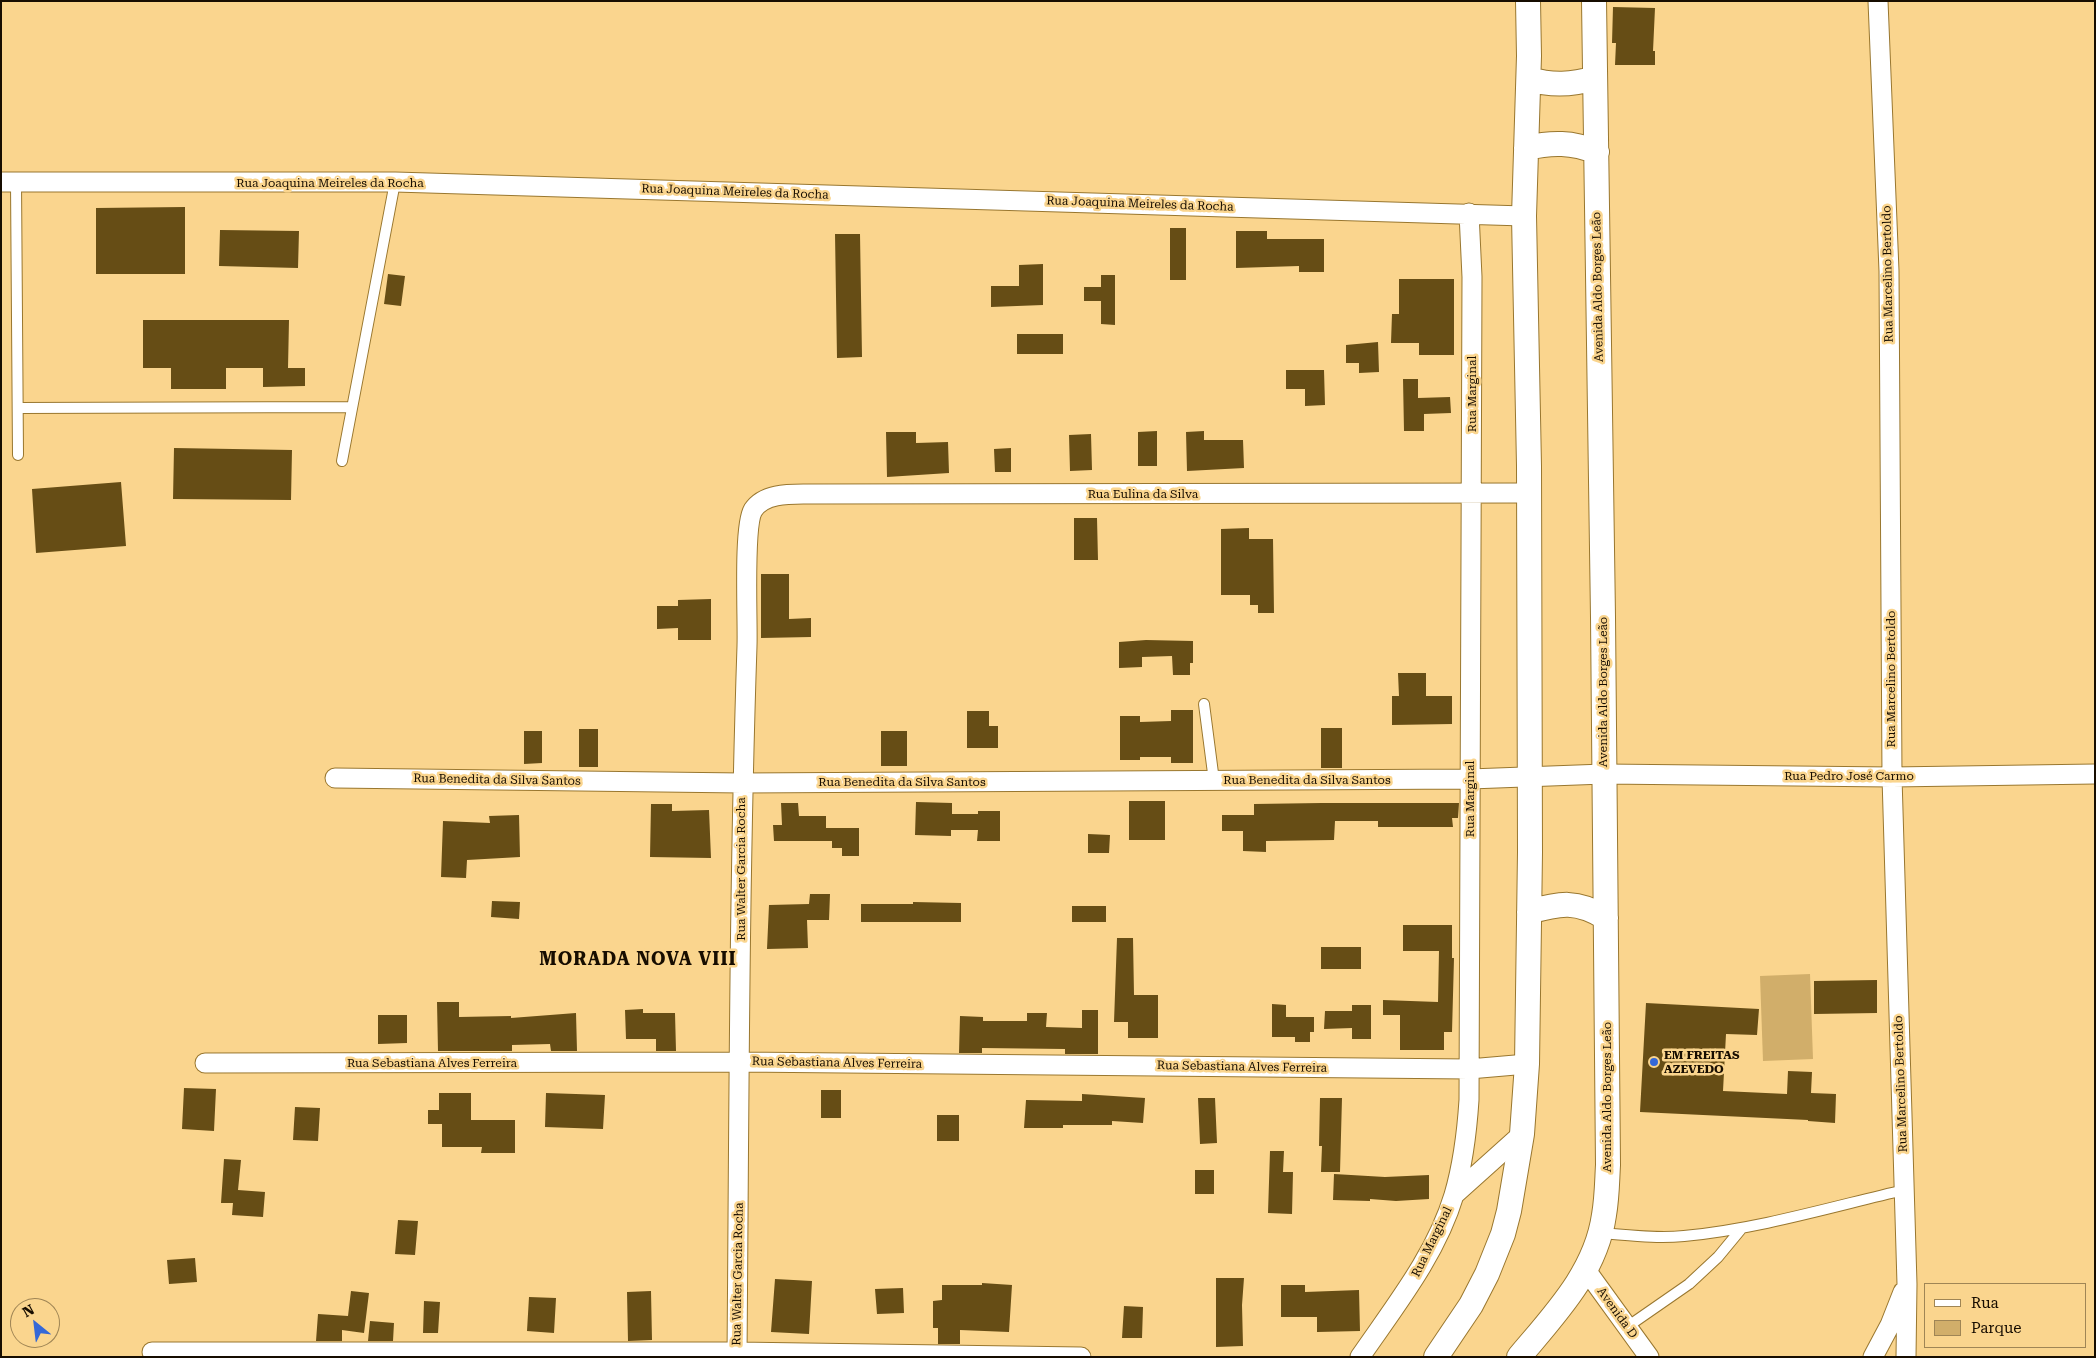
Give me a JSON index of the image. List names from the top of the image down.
{
  "streets": {
    "street": [
      "Rua Joaquina Meireles da Rocha",
      "Rua Marcelino Bertoldo",
      "Avenida Aldo Borges Leão",
      "Rua Marginal",
      "Rua Eulina da Silva",
      "Rua Pedro José Carmo",
      "Rua Benedita da Silva Santos",
      "Rua Walter Garcia Rocha",
      "Rua Sebastiana Alves Ferreira",
      "Avenida D"
    ]
  },
  "crossings": [
    ["Rua Joaquina Meireles da Rocha", "Rua Marginal"],
    ["Rua Marcelino Bertoldo", "Rua Pedro José Carmo"],
    ["Avenida Aldo Borges Leão", "Rua Pedro José Carmo"],
    ["Avenida Aldo Borges Leão", "Avenida D"],
    ["Rua Marginal", "Rua Eulina da Silva"],
    ["Rua Marginal", "Rua Benedita da Silva Santos"],
    ["Rua Marginal", "Rua Sebastiana Alves Ferreira"],
    ["Rua Eulina da Silva", "Rua Walter Garcia Rocha"],
    ["Rua Pedro José Carmo", "Rua Benedita da Silva Santos"],
    ["Rua Benedita da Silva Santos", "Rua Walter Garcia Rocha"],
    ["Rua Walter Garcia Rocha", "Rua Sebastiana Alves Ferreira"]
  ],
  "districts": ["MORADA NOVA VIII"],
  "places": ["EM FREITAS AZEVEDO"],
  "legend": ["Rua", "Parque"],
  "north": "top left"
}
